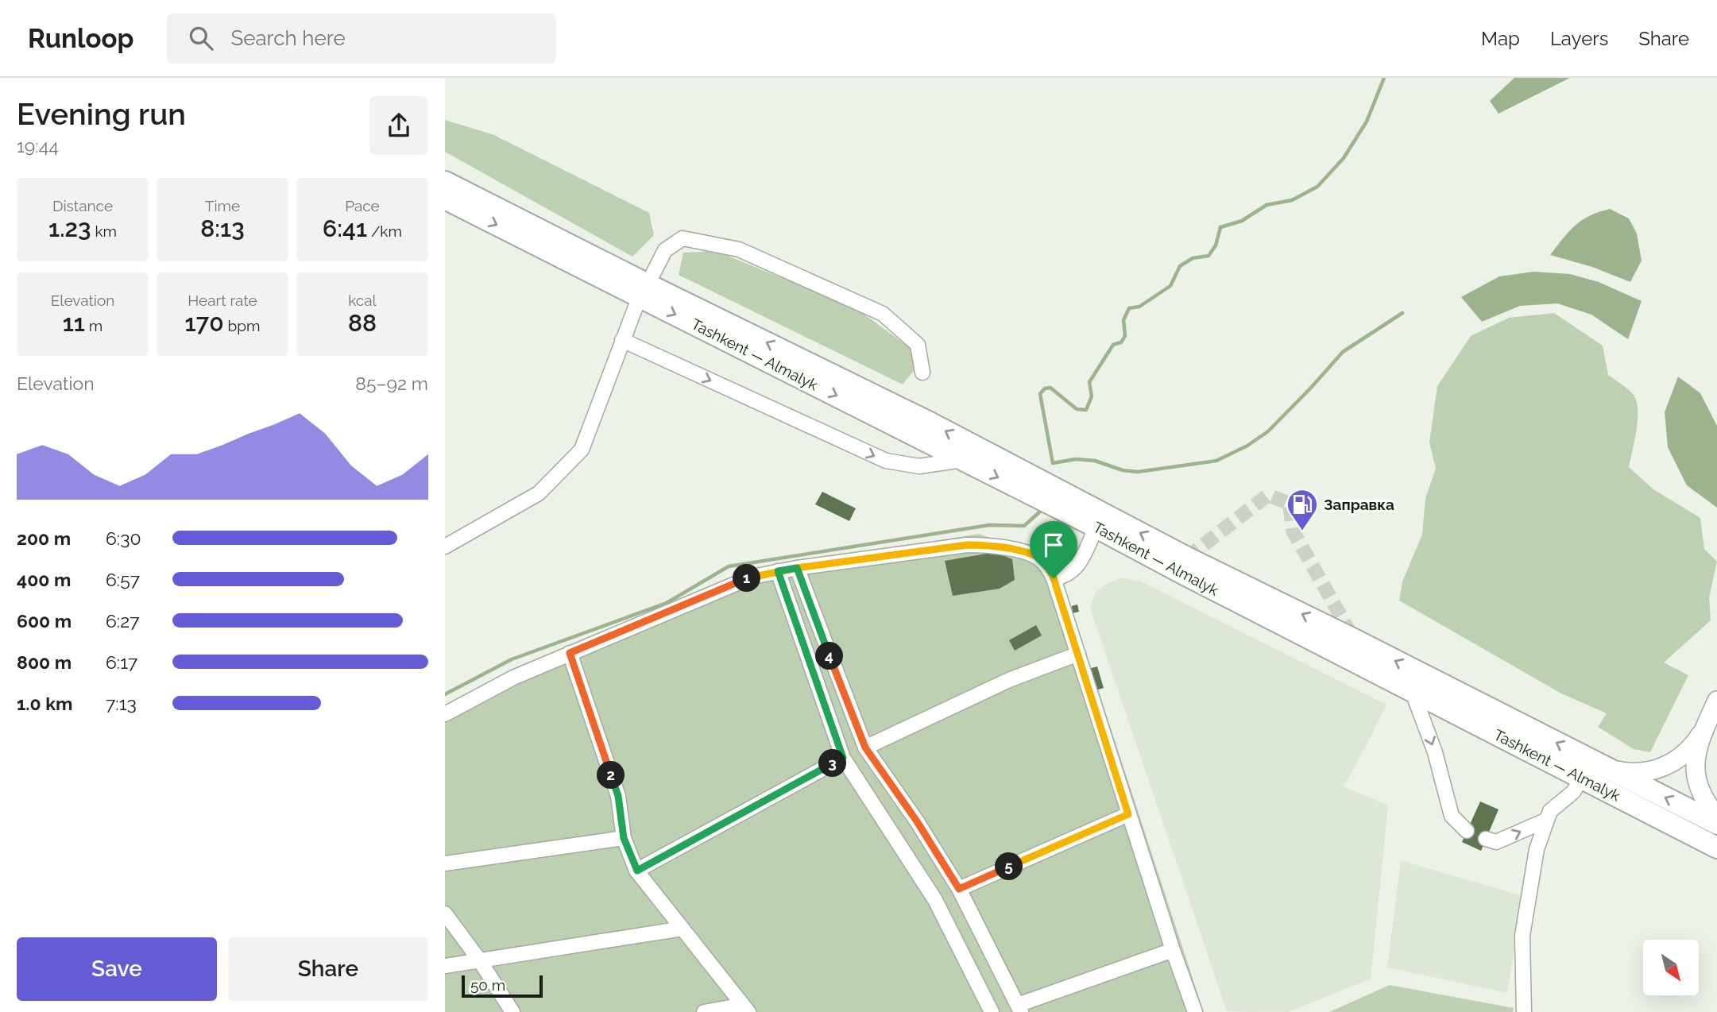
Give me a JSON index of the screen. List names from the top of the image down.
{
  "streets": {
    "highway": ["Tashkent — Almalyk"]
  },
  "places": {
    "fuel station": ["Заправка"]
  },
  "scale_bar": "50 m",
  "north": "bottom right",
  "page": {
    "header": "Runloop",
    "search": "Search here",
    "nav": ["Map", "Layers", "Share"],
    "heading": ["Evening run", "19:44"],
    "stats": [
      ["Distance", "1.23 km"],
      ["Time", "8:13"],
      ["Pace", "6:41 /km"],
      ["Elevation", "11 m"],
      ["Heart rate", "170 bpm"],
      ["kcal", "88"]
    ],
    "chart": ["Elevation", "85–92 m"],
    "list": [
      {
        "name": "200 m",
        "note": "6:30"
      },
      {
        "name": "400 m",
        "note": "6:57"
      },
      {
        "name": "600 m",
        "note": "6:27"
      },
      {
        "name": "800 m",
        "note": "6:17"
      },
      {
        "name": "1.0 km",
        "note": "7:13"
      }
    ],
    "pins": [
      "1",
      "4",
      "3",
      "2",
      "5"
    ],
    "buttons": ["Save", "Share"],
    "scale": "50 m"
  }
}
